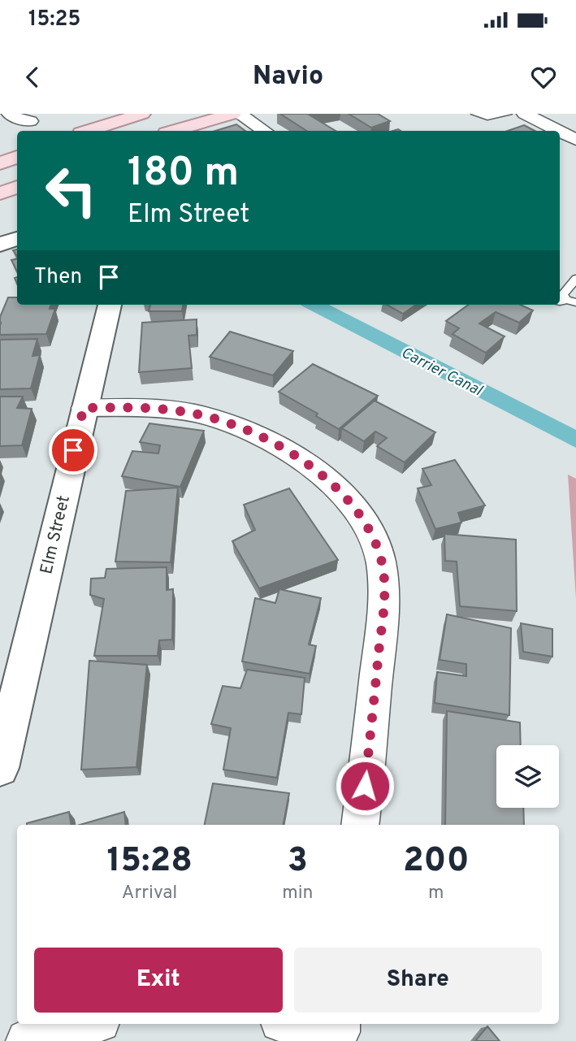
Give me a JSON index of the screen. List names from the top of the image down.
{
  "streets": {
    "street": ["Elm Street"]
  },
  "water": ["Carrier Canal"],
  "page": {
    "status": "15:25",
    "header": "Navio",
    "turn": ["180 m", "Elm Street"],
    "then": "Then",
    "eta": [
      "15:28",
      "Arrival",
      "3",
      "min",
      "200",
      "m"
    ],
    "buttons": ["Exit", "Share"]
  }
}
